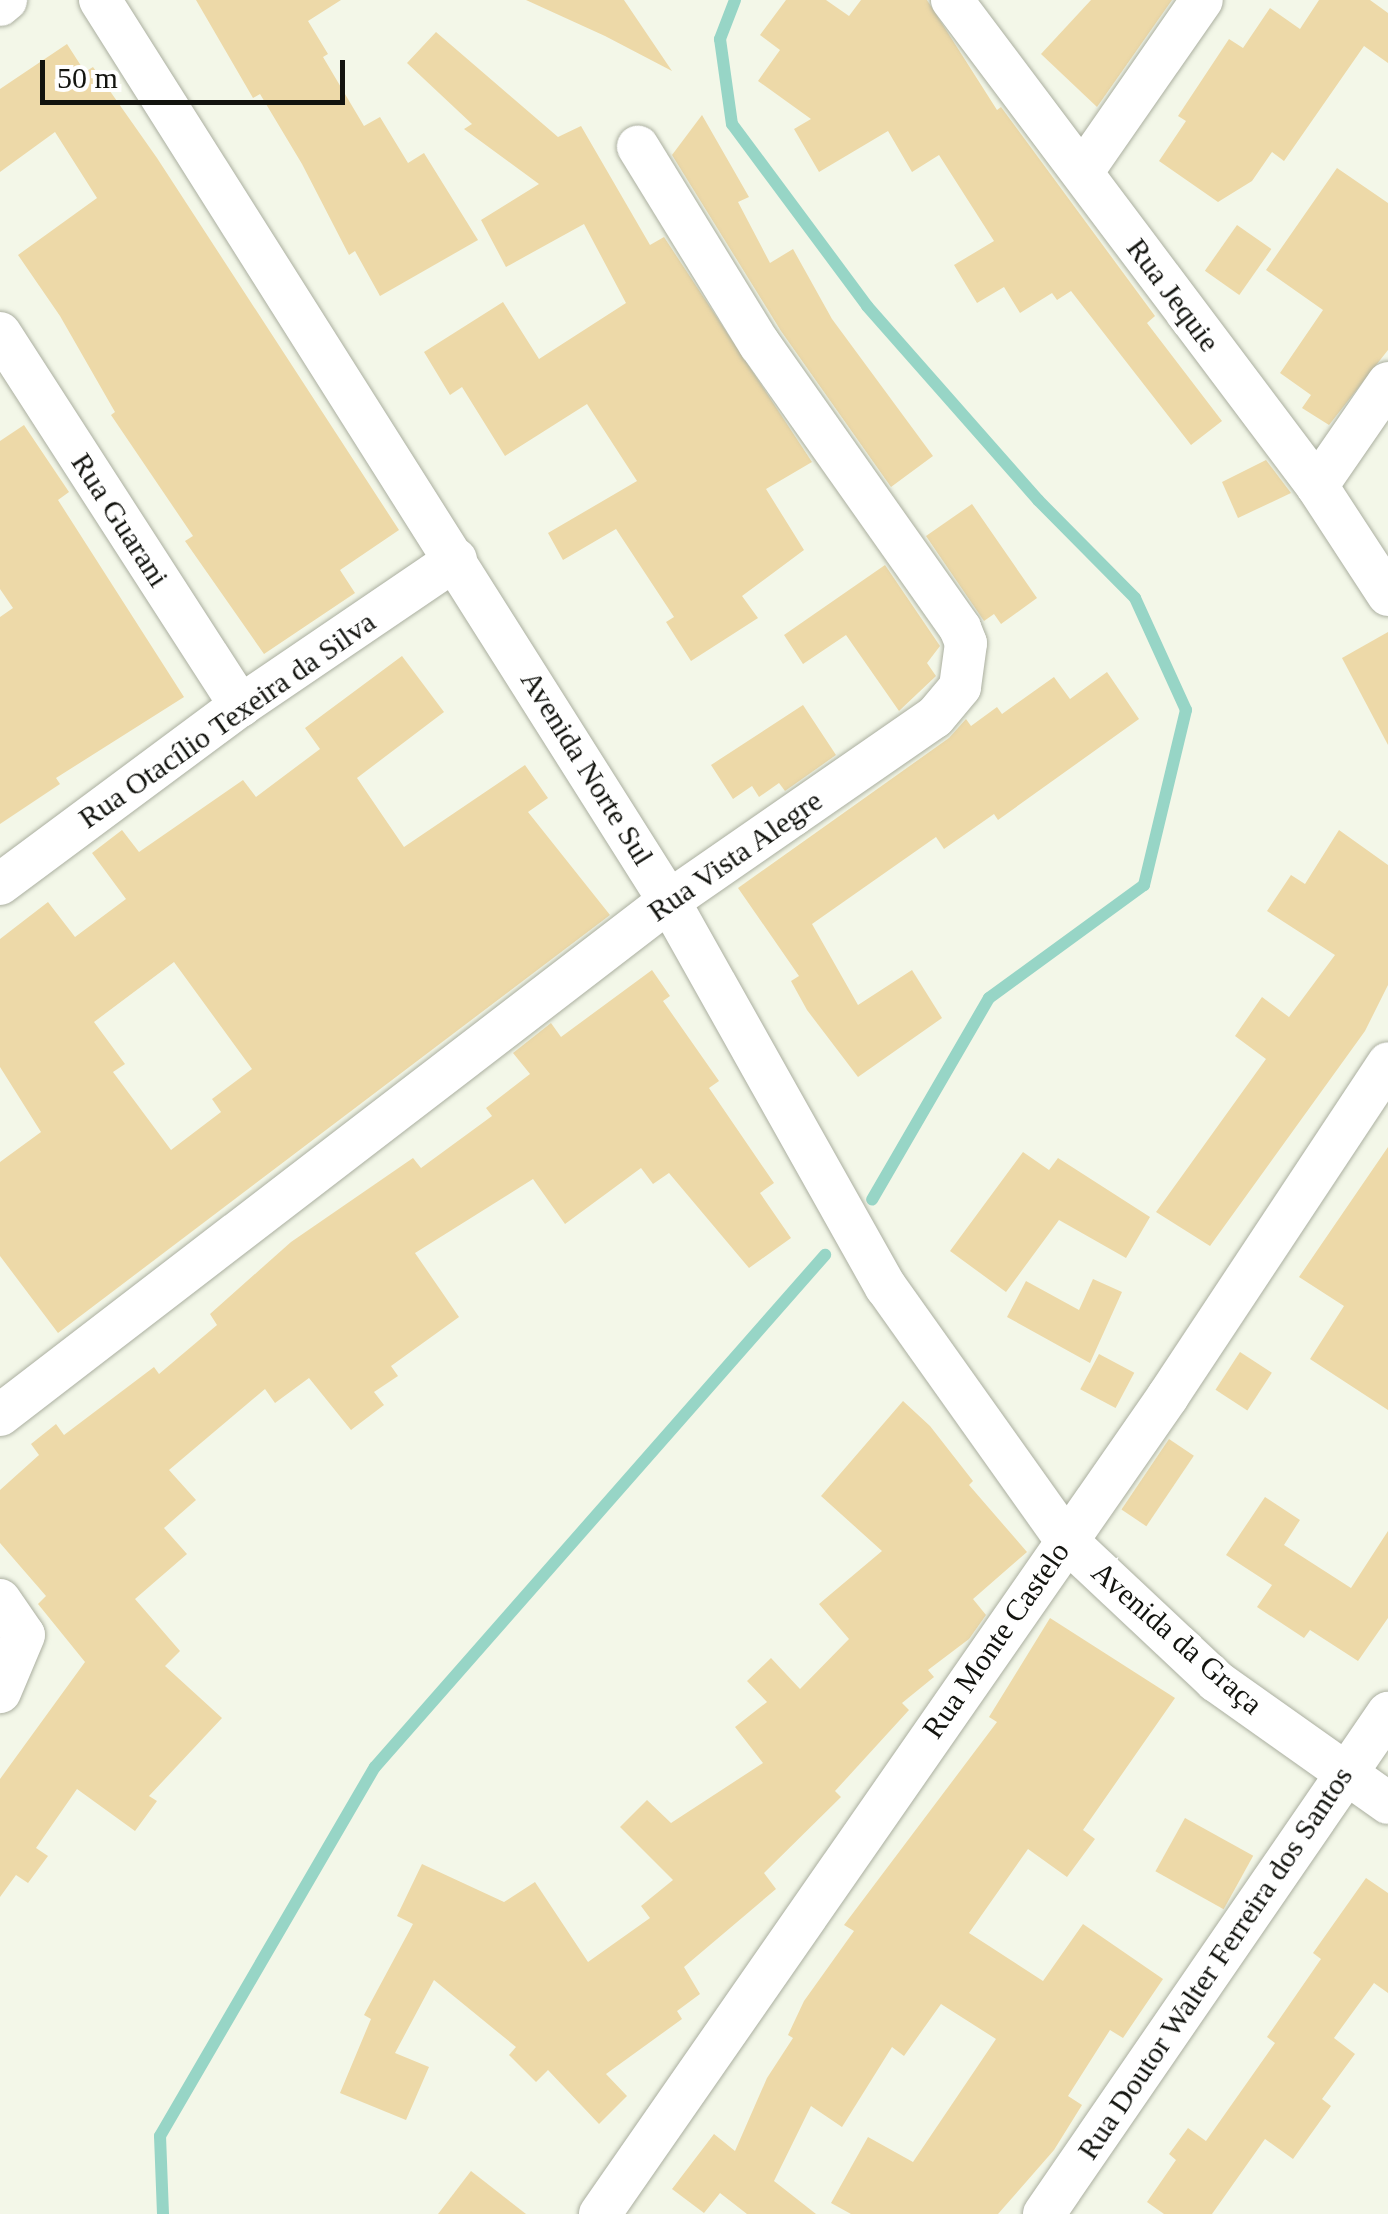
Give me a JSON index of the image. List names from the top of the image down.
{
  "streets": {
    "street": [
      "Rua Jequie",
      "Rua Guarani",
      "Rua Otacílio Texeira da Silva",
      "Avenida Norte Sul",
      "Rua Vista Alegre",
      "Avenida da Graça",
      "Rua Monte Castelo",
      "Rua Doutor Walter Ferreira dos Santos"
    ]
  },
  "crossings": [
    ["Rua Guarani", "Rua Otacílio Texeira da Silva"],
    ["Rua Otacílio Texeira da Silva", "Avenida Norte Sul"],
    ["Avenida Norte Sul", "Rua Vista Alegre"],
    ["Avenida Norte Sul", "Avenida da Graça"],
    ["Avenida Norte Sul", "Rua Monte Castelo"],
    ["Avenida da Graça", "Rua Monte Castelo"],
    ["Avenida da Graça", "Rua Doutor Walter Ferreira dos Santos"]
  ],
  "scale_bar": "50 m"
}
